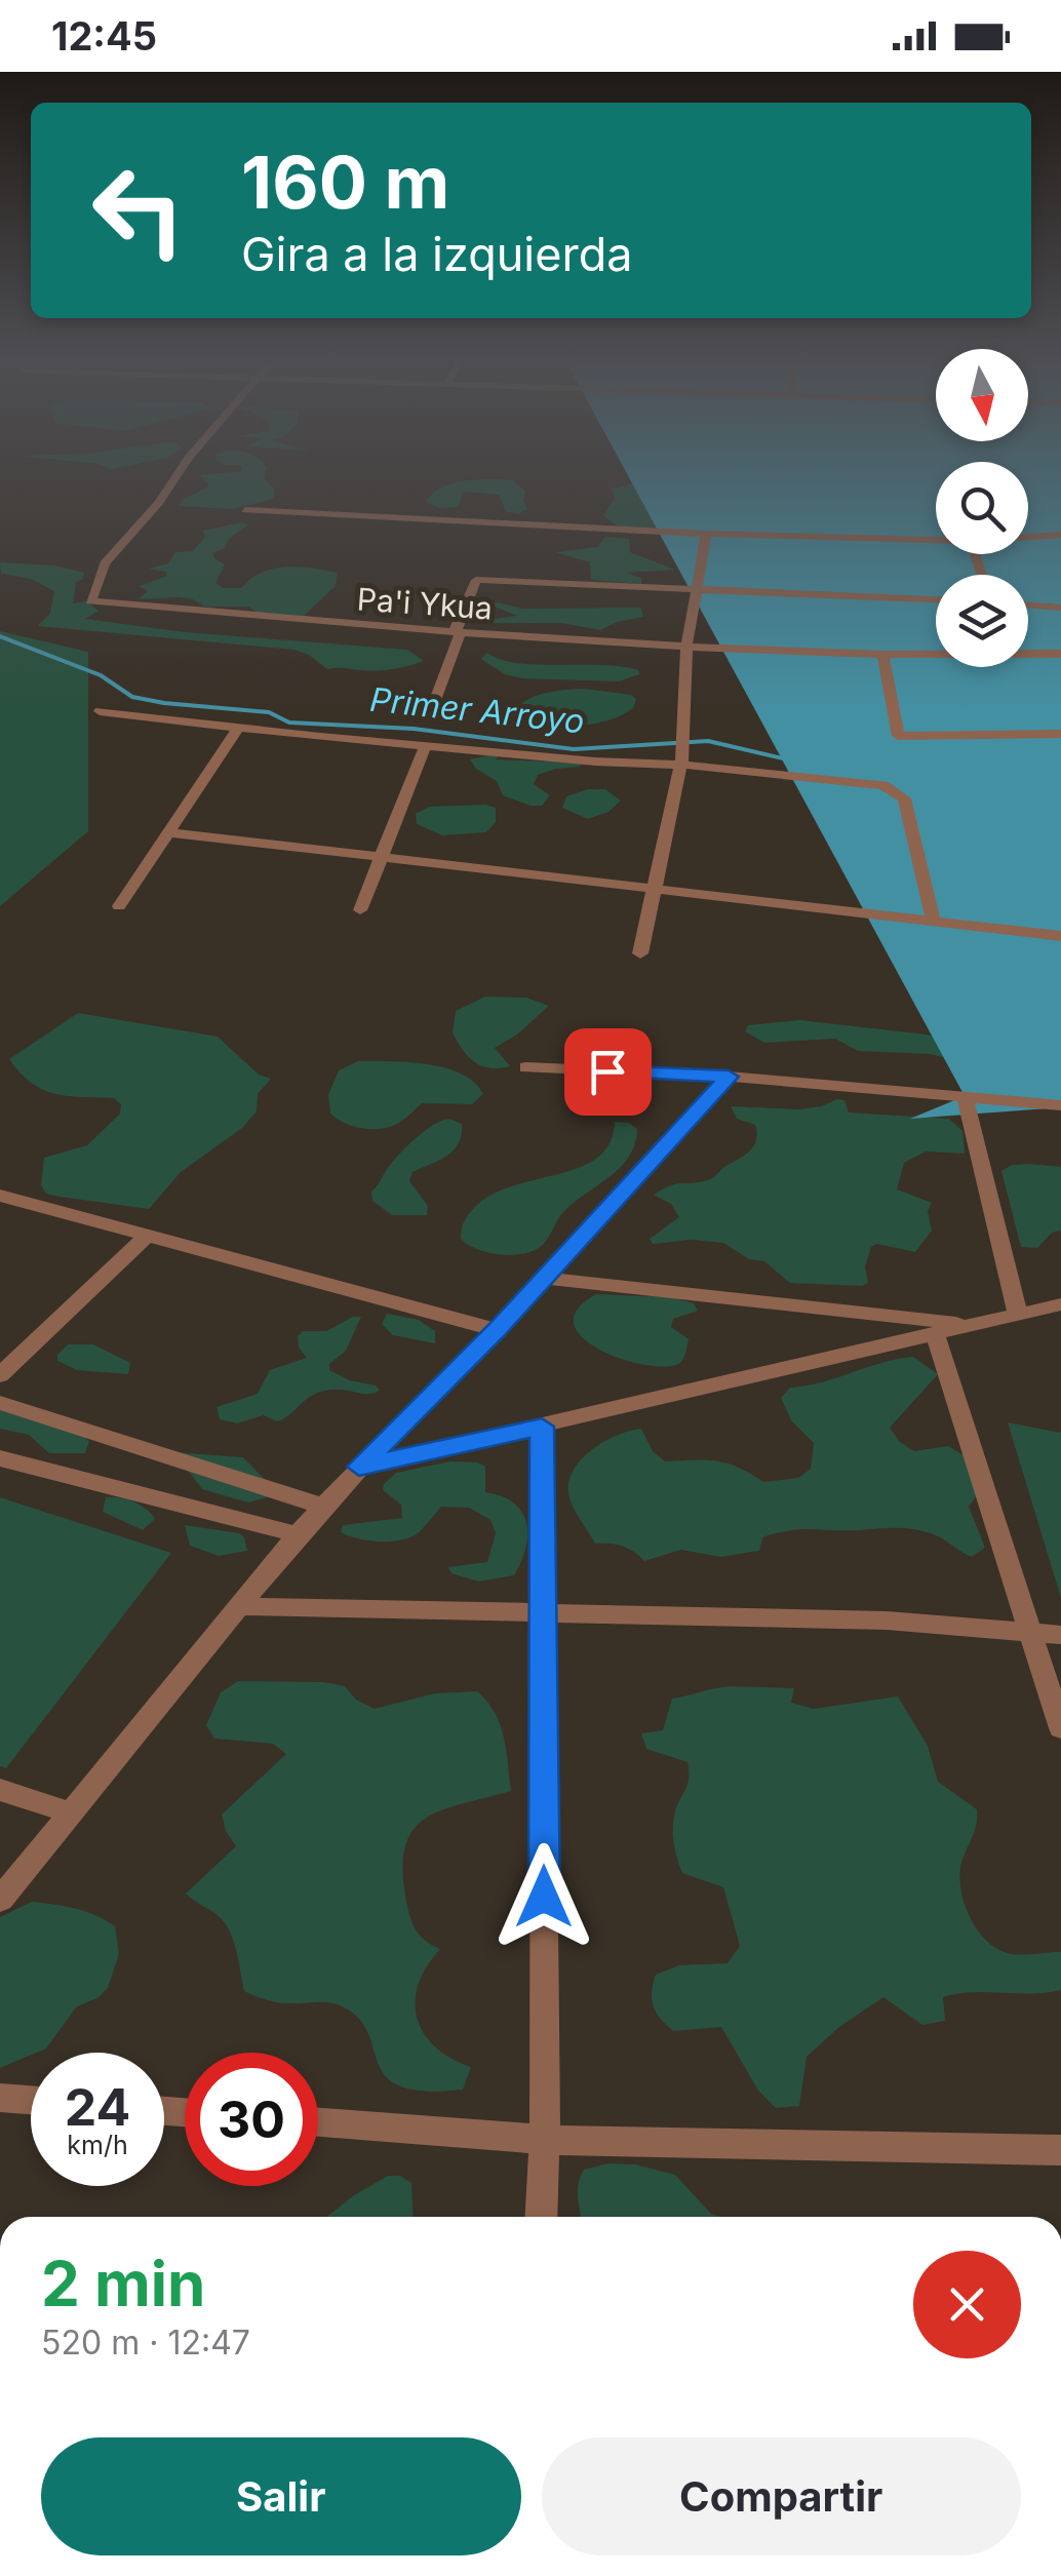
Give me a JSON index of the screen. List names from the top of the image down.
{
  "streets": {
    "street": ["Pa'i Ykua"]
  },
  "water": ["Primer Arroyo"],
  "north": "bottom",
  "page": {
    "status": "12:45",
    "turn": ["160 m", "Gira a la izquierda"],
    "speed": "24 km/h",
    "limit": "30",
    "heading": ["2 min", "520 m · 12:47"],
    "buttons": ["Salir", "Compartir"]
  }
}
